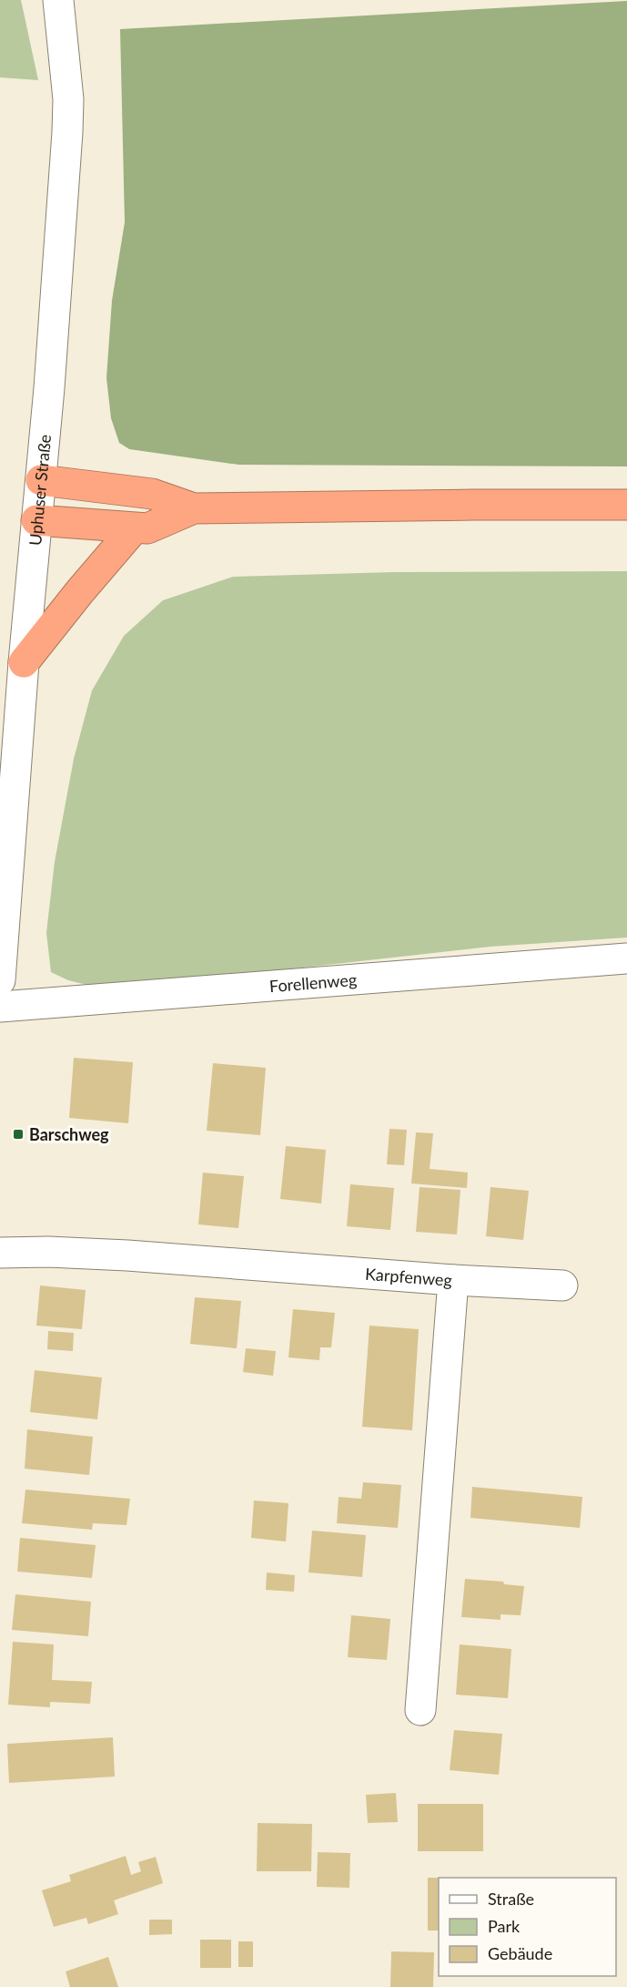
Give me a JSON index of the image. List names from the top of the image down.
{
  "streets": {
    "street": ["Uphuser Straße", "Forellenweg", "Karpfenweg"]
  },
  "places": {
    "transit": ["Barschweg"]
  },
  "legend": ["Straße", "Park", "Gebäude"]
}
